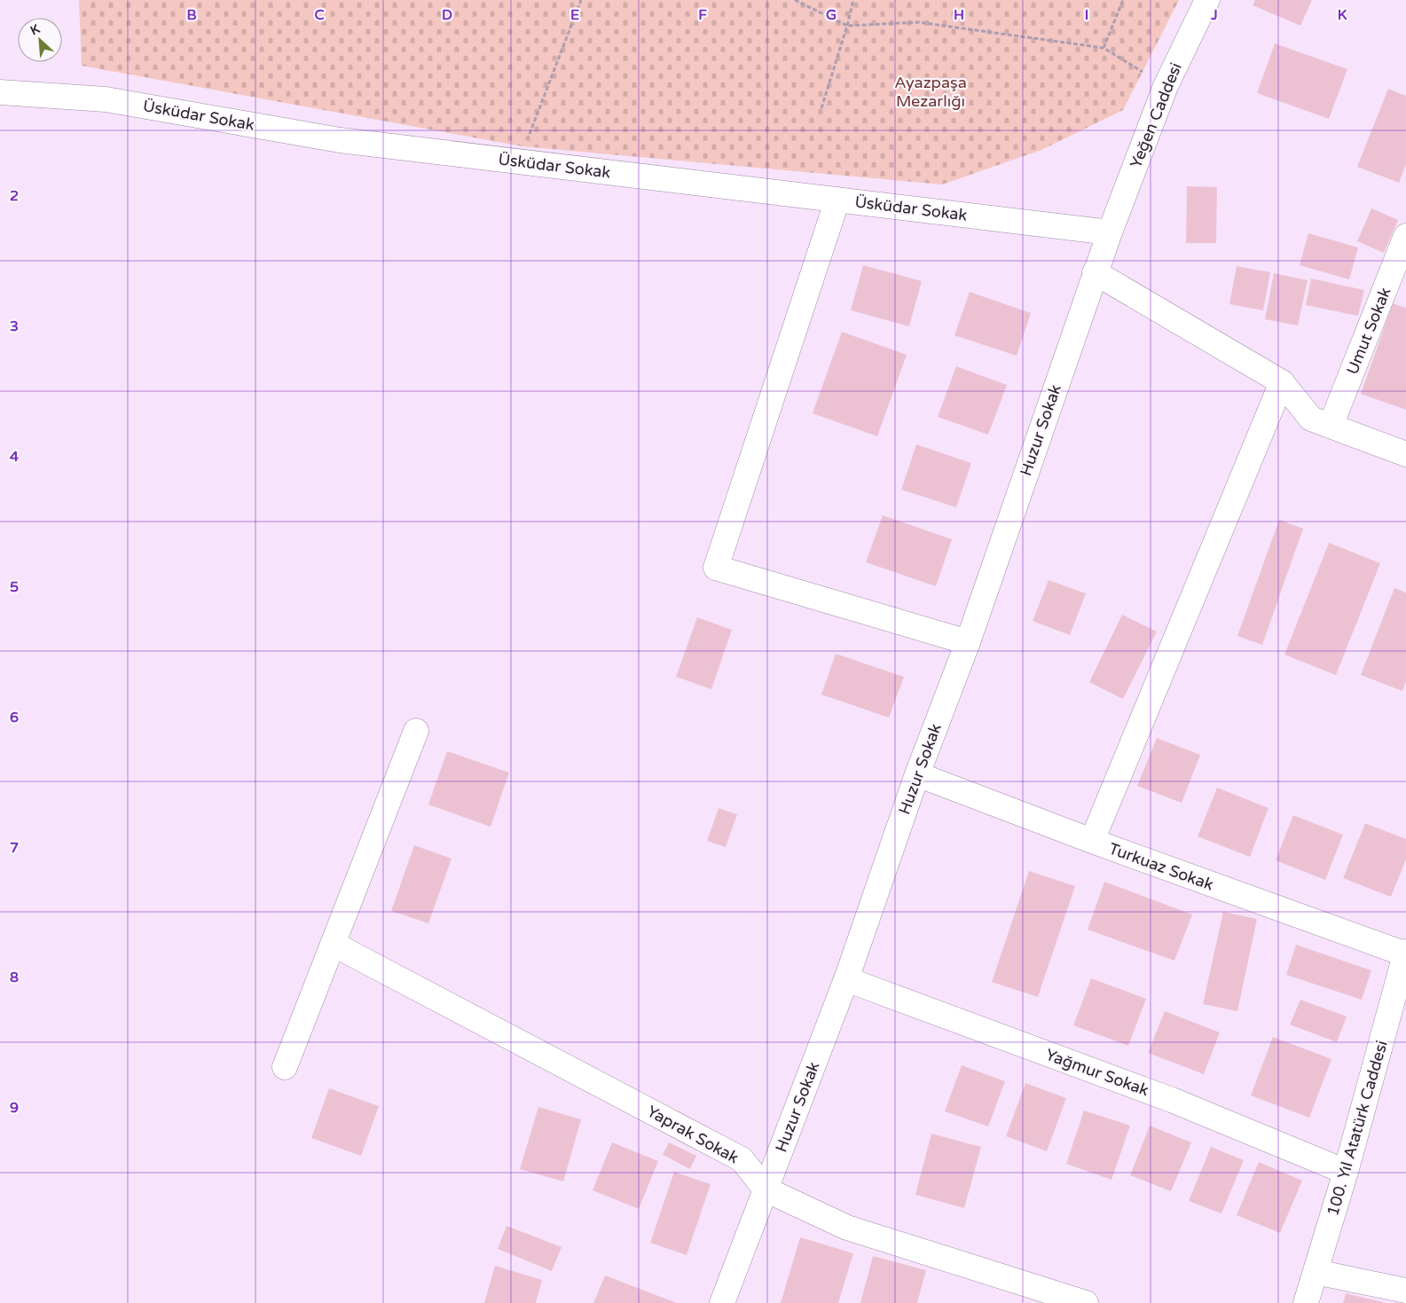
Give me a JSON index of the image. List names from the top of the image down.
{
  "streets": {
    "street": [
      "Üsküdar Sokak",
      "Yeğen Caddesi",
      "Umut Sokak",
      "Huzur Sokak",
      "Turkuaz Sokak",
      "Yağmur Sokak",
      "100. Yıl Atatürk Caddesi",
      "Yaprak Sokak"
    ]
  },
  "crossings": [
    ["Üsküdar Sokak", "Yeğen Caddesi"],
    ["Üsküdar Sokak", "Huzur Sokak"],
    ["Yeğen Caddesi", "Huzur Sokak"],
    ["Huzur Sokak", "Turkuaz Sokak"],
    ["Huzur Sokak", "Yağmur Sokak"],
    ["Huzur Sokak", "Yaprak Sokak"],
    ["Turkuaz Sokak", "100. Yıl Atatürk Caddesi"],
    ["Yağmur Sokak", "100. Yıl Atatürk Caddesi"]
  ],
  "parks": ["Ayazpaşa Mezarlığı"],
  "north": "top left",
  "grid": {
    "columns": [
      "B",
      "C",
      "D",
      "E",
      "F",
      "G",
      "H",
      "I",
      "J",
      "K"
    ],
    "rows": [
      "2",
      "3",
      "4",
      "5",
      "6",
      "7",
      "8",
      "9"
    ]
  }
}
